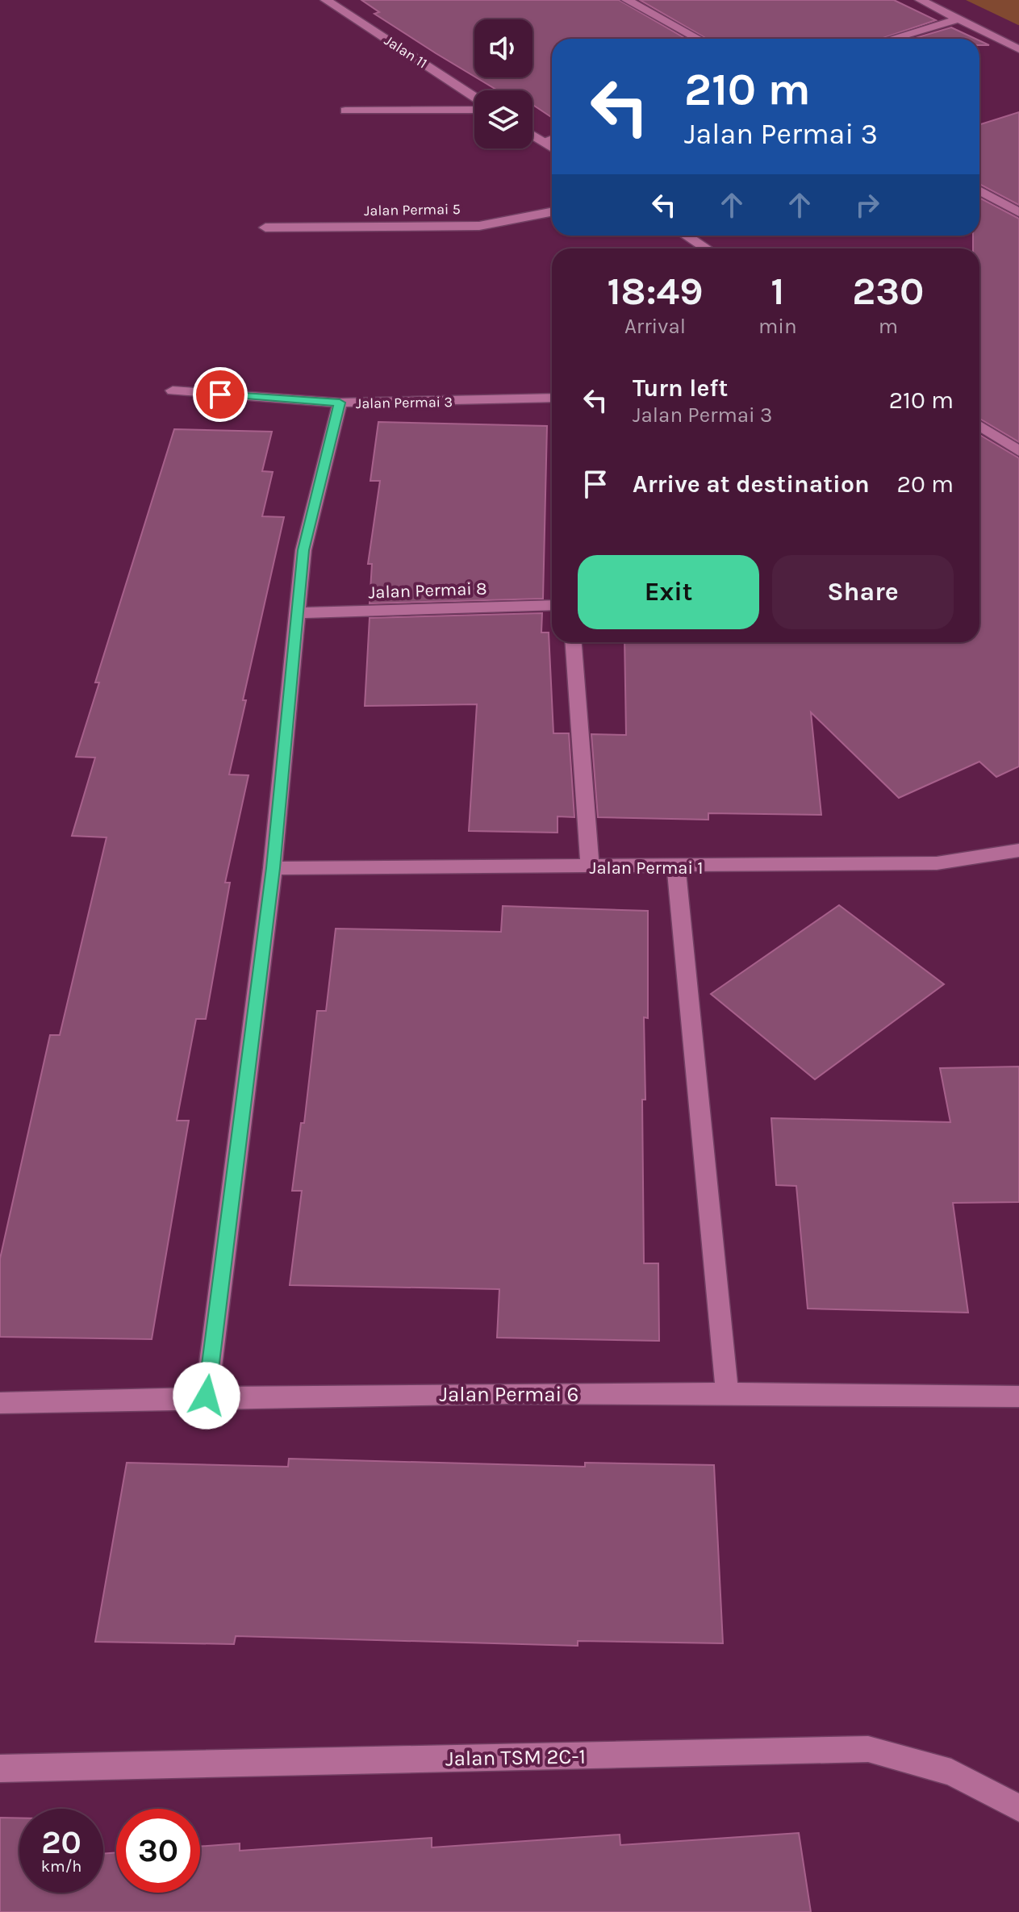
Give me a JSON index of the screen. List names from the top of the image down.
{
  "streets": {
    "street": [
      "Jalan 11",
      "Jalan Permai 5",
      "Jalan Permai 3",
      "Jalan Permai 8",
      "Jalan Permai 1",
      "Jalan Permai 6",
      "Jalan TSM 2C-1"
    ]
  },
  "page": {
    "turn": ["210 m", "Jalan Permai 3"],
    "eta": [
      "18:49",
      "Arrival",
      "1",
      "min",
      "230",
      "m"
    ],
    "list": [
      {
        "name": "Turn left",
        "note": "Jalan Permai 3",
        "value": "210 m"
      },
      {
        "name": "Arrive at destination",
        "value": "20 m"
      }
    ],
    "buttons": ["Exit", "Share"],
    "speed": "20 km/h",
    "limit": "30"
  }
}
